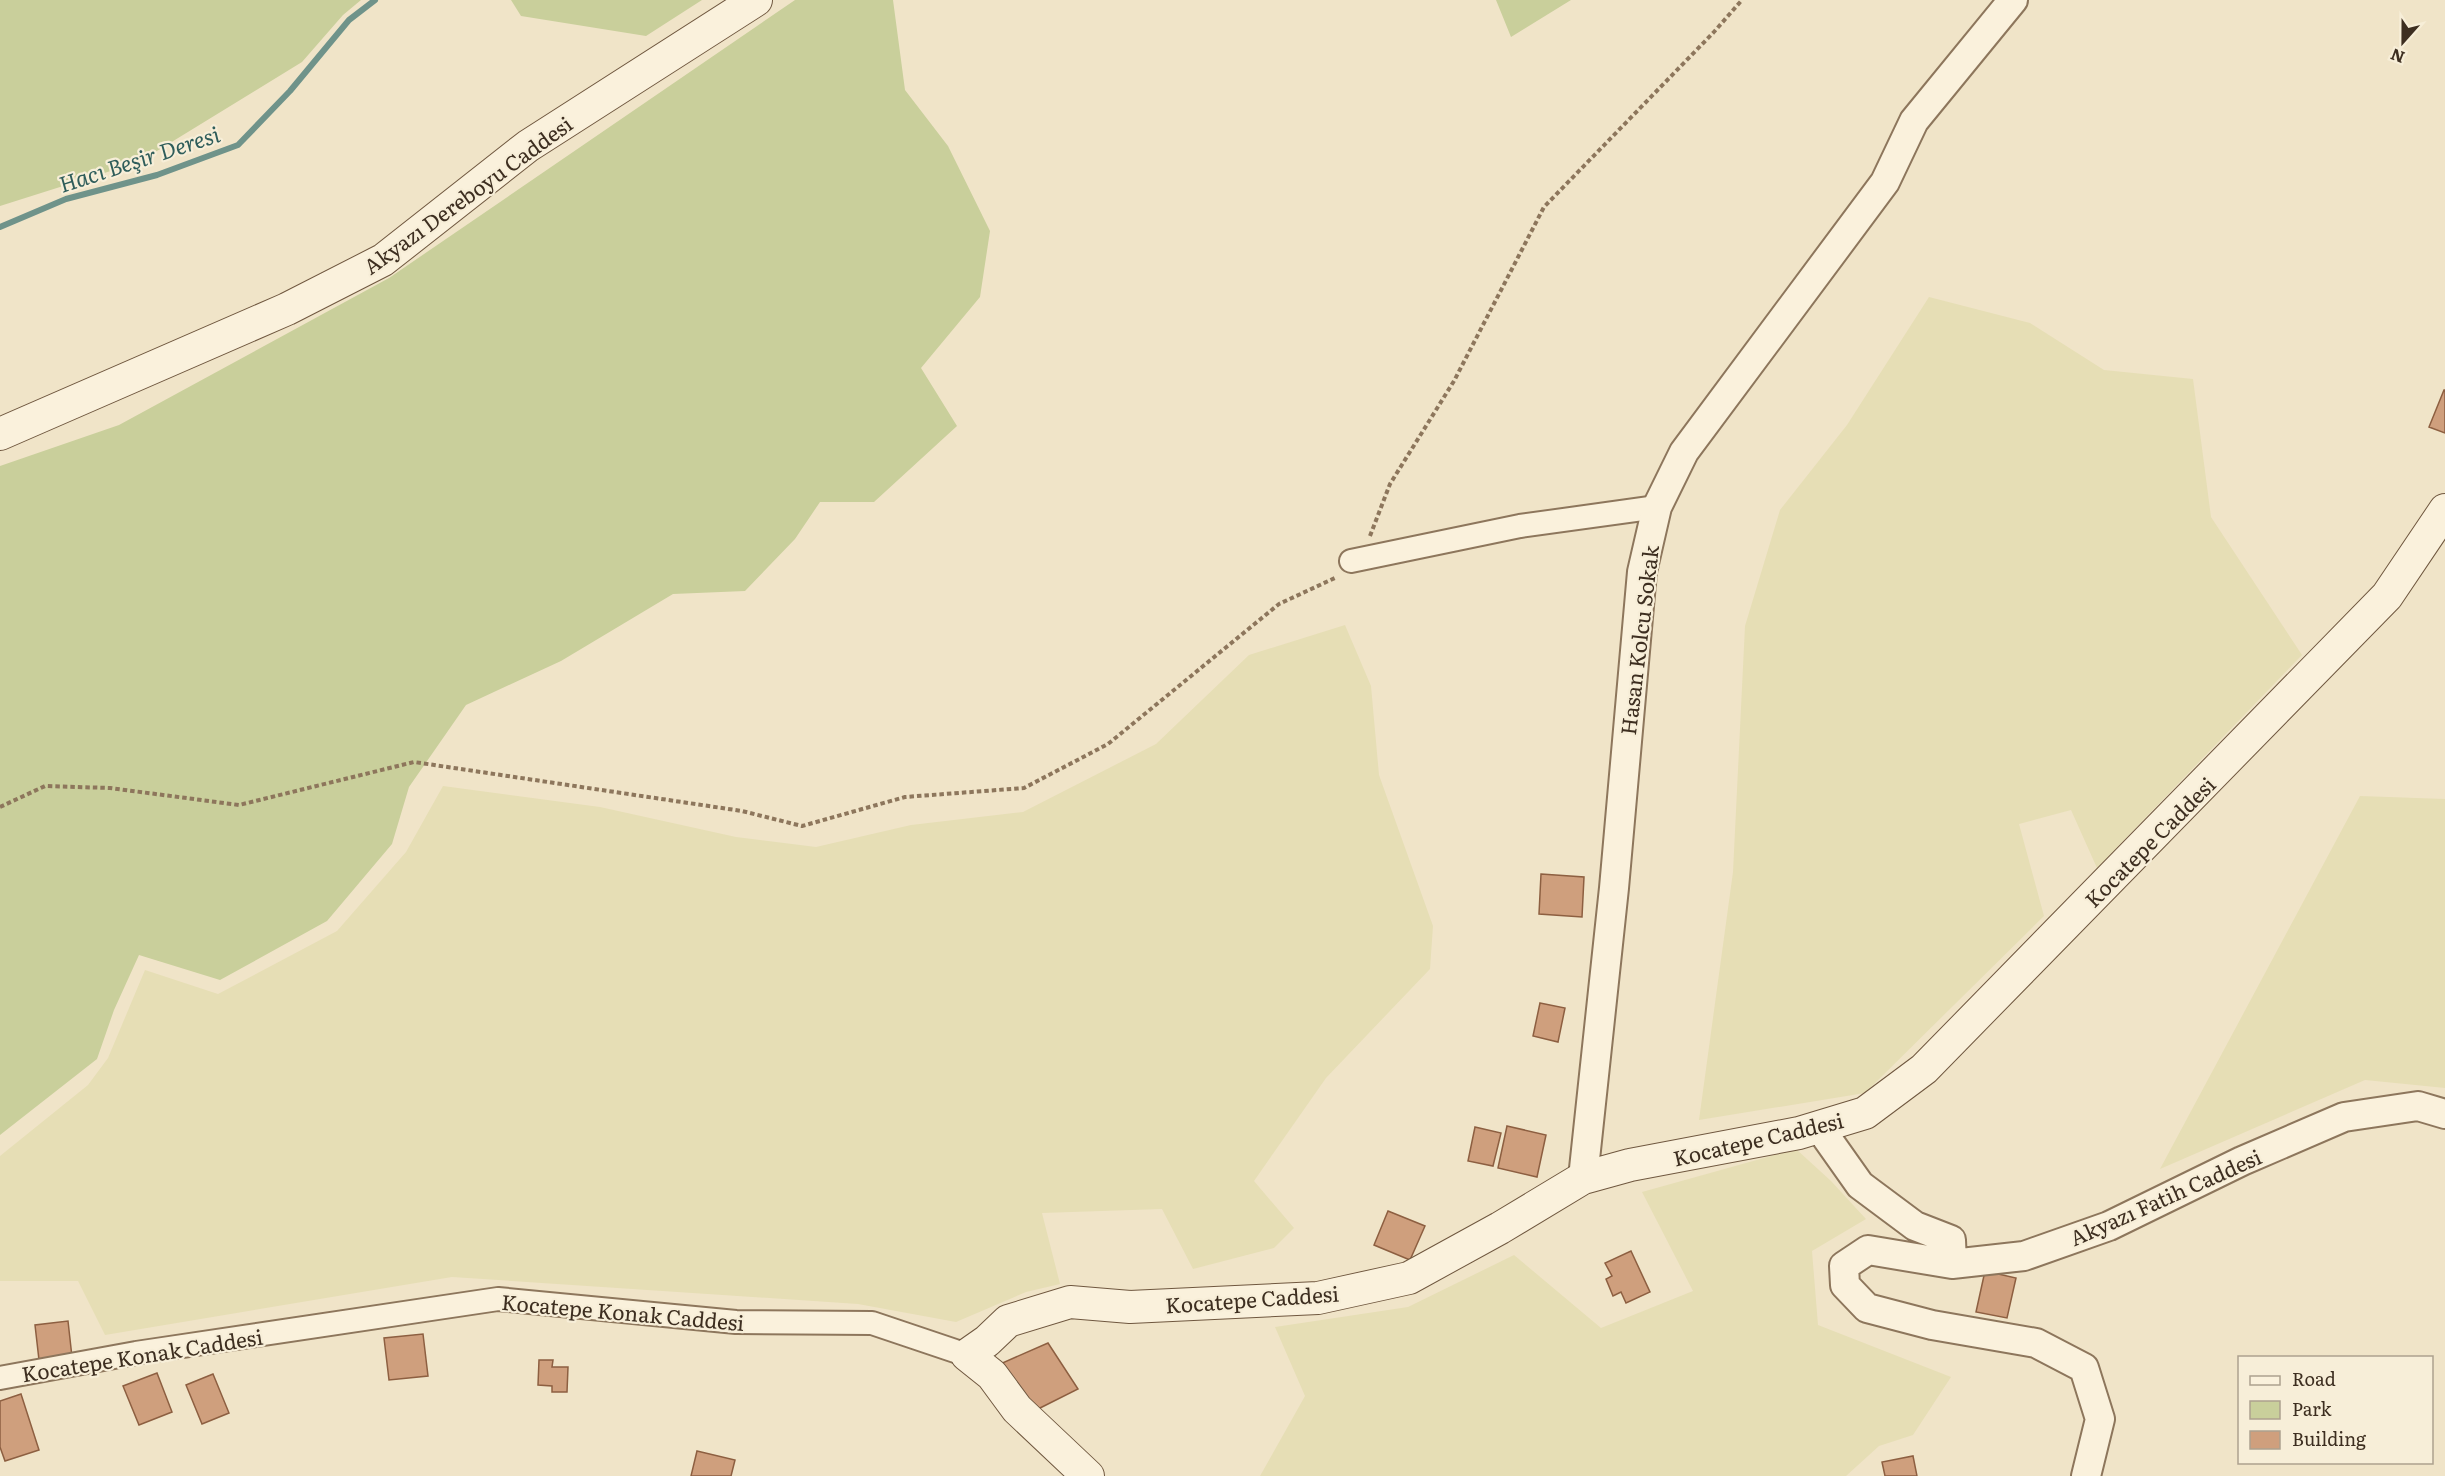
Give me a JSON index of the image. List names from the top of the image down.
{
  "streets": {
    "main road": ["Akyazı Dereboyu Caddesi", "Kocatepe Caddesi", "Kocatepe Konak Caddesi"],
    "street": ["Hasan Kolcu Sokak", "Akyazı Fatih Caddesi"]
  },
  "crossings": [
    ["Hasan Kolcu Sokak", "Kocatepe Caddesi"],
    ["Kocatepe Caddesi", "Kocatepe Konak Caddesi"]
  ],
  "water": ["Hacı Beşir Deresi"],
  "legend": ["Road", "Park", "Building"],
  "north": "bottom"
}
